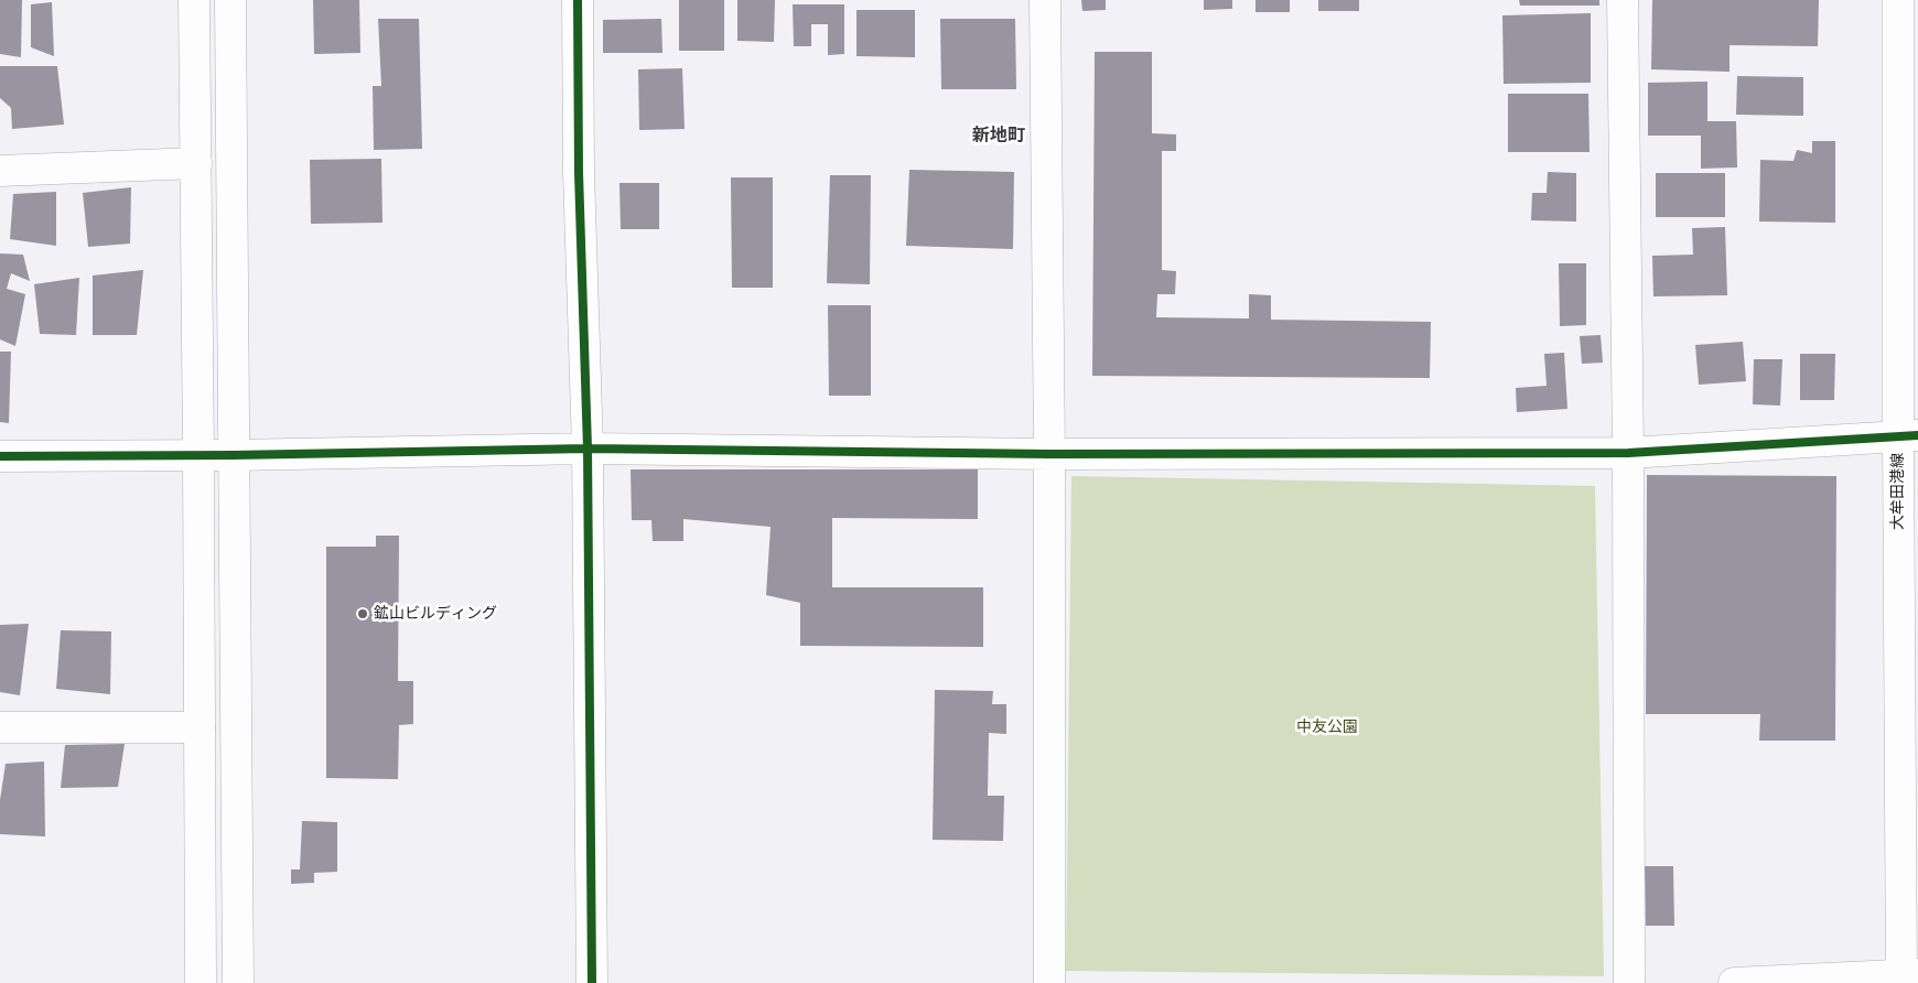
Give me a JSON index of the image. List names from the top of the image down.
{
  "streets": {
    "street": ["大牟田港線"]
  },
  "districts": ["新地町"],
  "parks": ["中友公園"],
  "places": ["鉱山ビルディング"]
}
